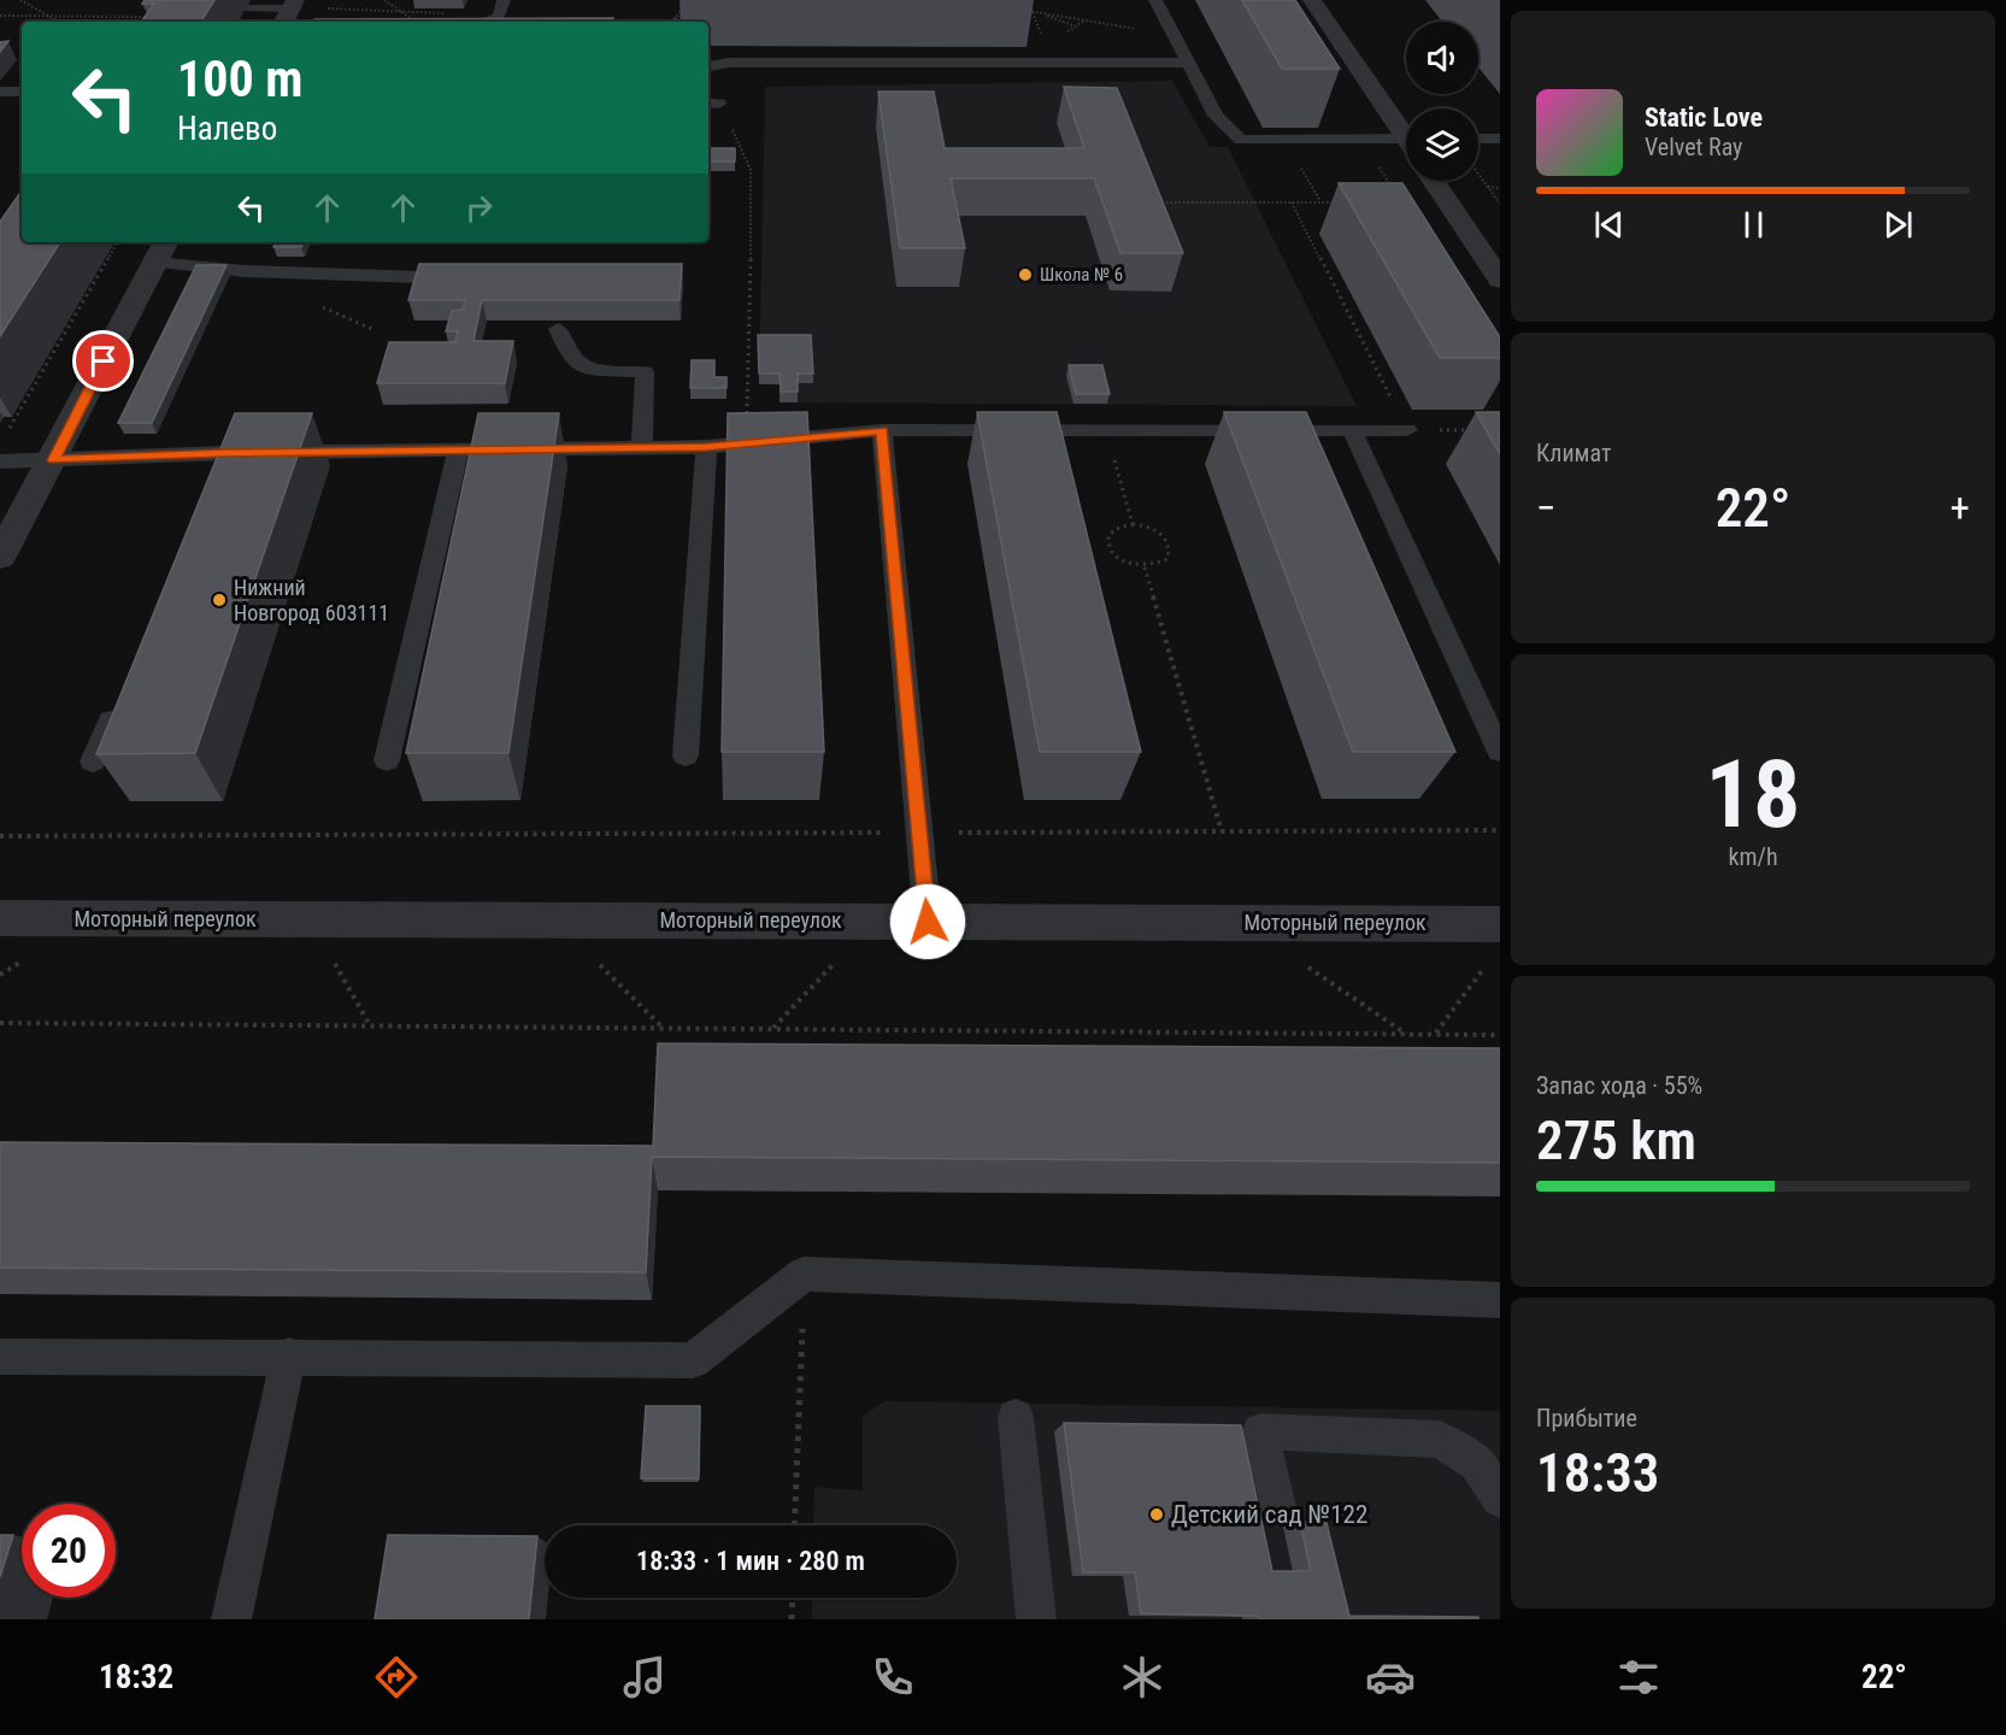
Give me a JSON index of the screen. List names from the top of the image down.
{
  "streets": {
    "street": ["Моторный переулок"]
  },
  "places": ["Школа № 6", "Нижний Новгород 603111", "Детский сад №122"],
  "page": {
    "turn": ["100 m", "Налево"],
    "song": ["Static Love", "Velvet Ray"],
    "tile": [
      "Климат",
      ["18", "km/h"],
      ["Запас хода · 55%", "275 km"],
      ["Прибытие", "18:33"]
    ],
    "heat": ["−", "22°", "+"],
    "limit": "20",
    "trip": "18:33 · 1 мин · 280 m",
    "tabs": ["18:32", "22°"]
  }
}
